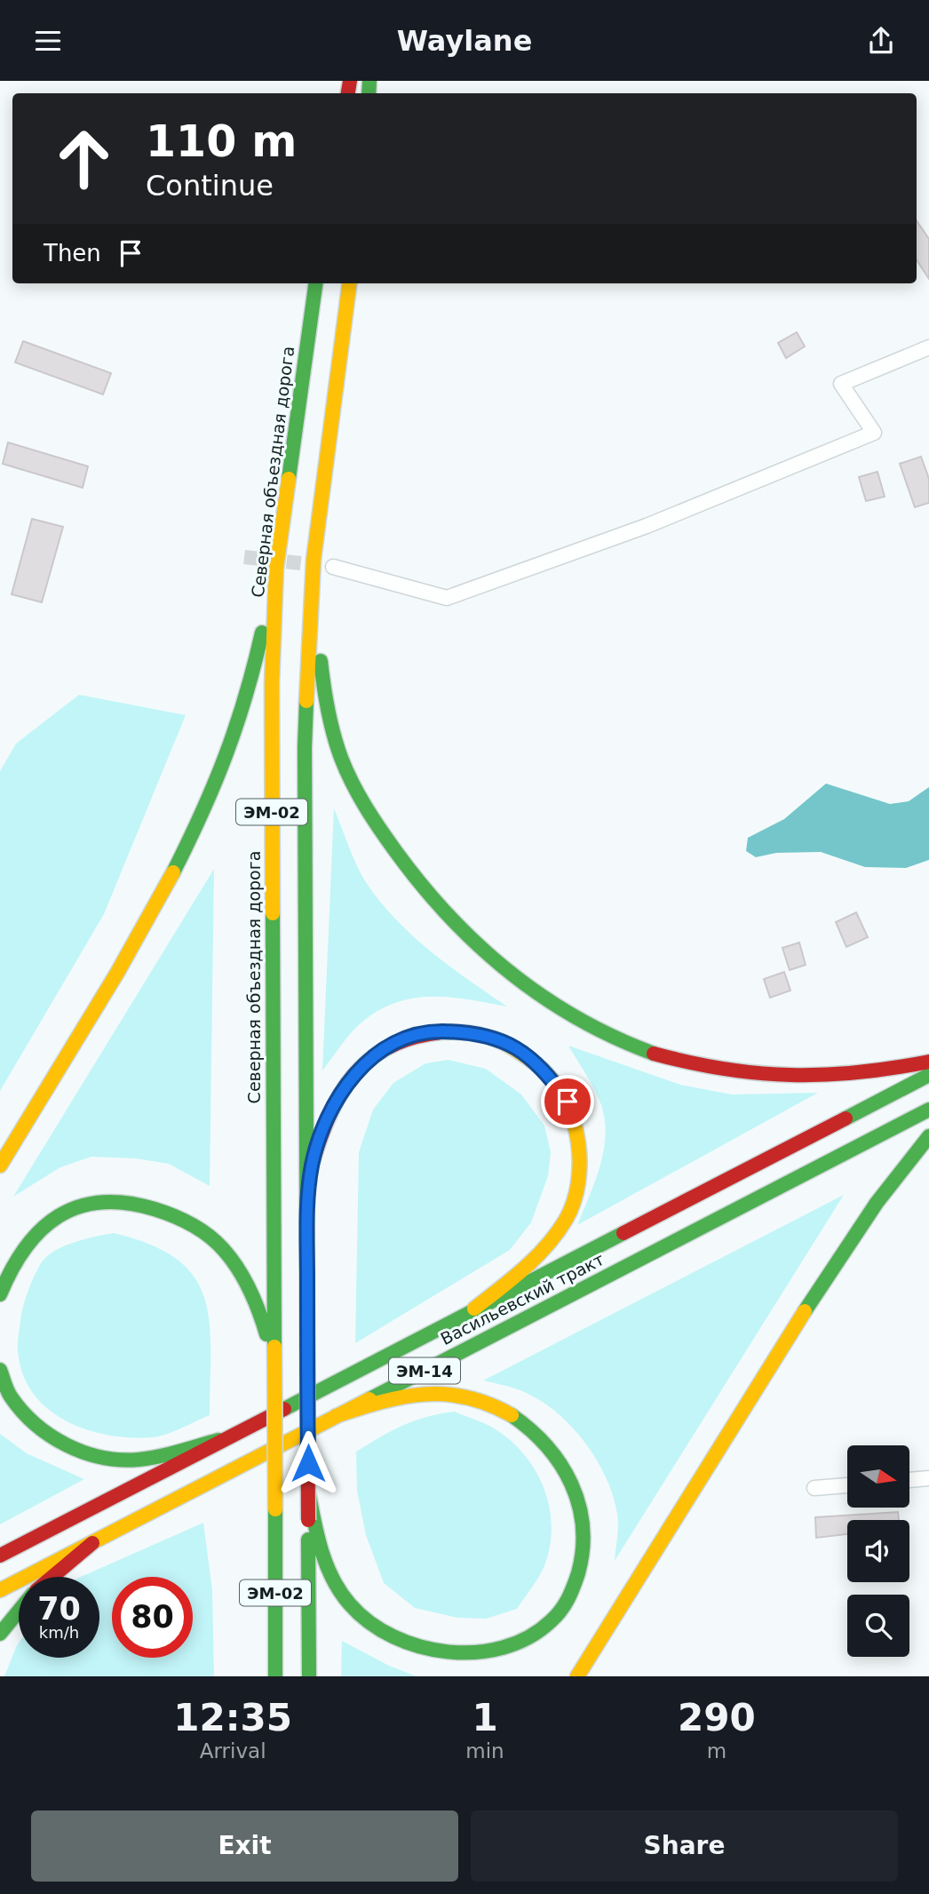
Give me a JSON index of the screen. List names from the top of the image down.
{
  "streets": {
    "main road": [
      "Северная объездная дорога",
      "ЭМ-02",
      "Васильевский тракт",
      "ЭМ-14"
    ]
  },
  "north": "right",
  "page": {
    "header": "Waylane",
    "turn": ["110 m", "Continue"],
    "then": "Then",
    "speed": "70 km/h",
    "limit": "80",
    "eta": [
      "12:35",
      "Arrival",
      "1",
      "min",
      "290",
      "m"
    ],
    "buttons": ["Exit", "Share"]
  }
}
